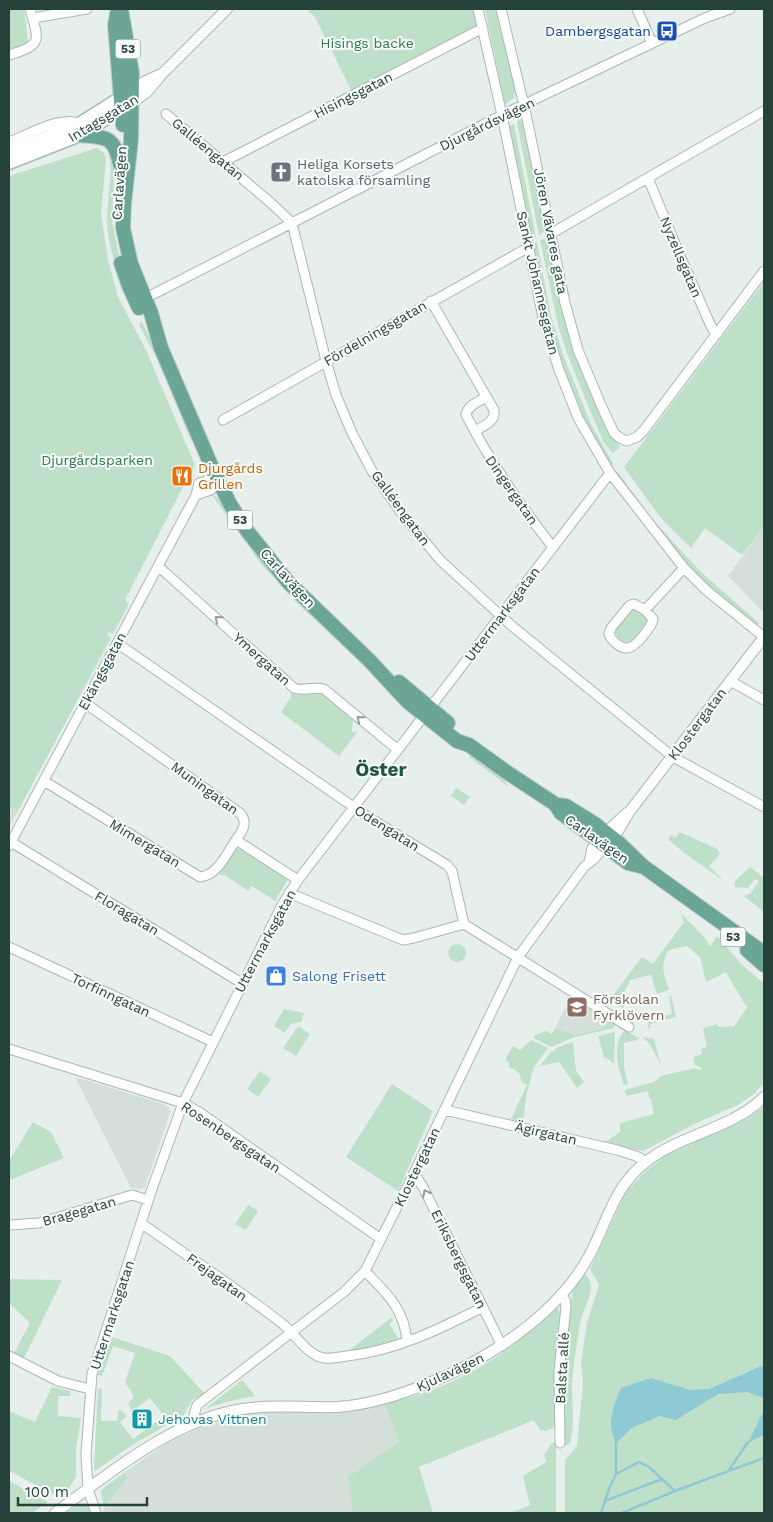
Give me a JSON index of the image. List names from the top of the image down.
{
  "streets": {
    "main road": ["53", "Intagsgatan", "Carlavägen"],
    "street": [
      "Hisingsgatan",
      "Djurgårdsvägen",
      "Galléengatan",
      "Jören Vävares gata",
      "Nyzellsgatan",
      "Sankt Johannesgatan",
      "Fördelningsgatan",
      "Dingergatan",
      "Uttermarksgatan",
      "Ymergatan",
      "Ekängsgatan",
      "Klostergatan",
      "Muningatan",
      "Odengatan",
      "Mimergatan",
      "Floragatan",
      "Torfinngatan",
      "Ägirgatan",
      "Rosenbergsgatan",
      "Bragegatan",
      "Eriksbergsgatan",
      "Frejagatan",
      "Balsta allé",
      "Kjulavägen"
    ]
  },
  "crossings": [
    ["Hisingsgatan", "Galléengatan"],
    ["Hisingsgatan", "Sankt Johannesgatan"],
    ["Intagsgatan", "Carlavägen"],
    ["Djurgårdsvägen", "Galléengatan"],
    ["Djurgårdsvägen", "Carlavägen"],
    ["Djurgårdsvägen", "Jören Vävares gata"],
    ["Djurgårdsvägen", "Sankt Johannesgatan"],
    ["Galléengatan", "Fördelningsgatan"],
    ["Galléengatan", "Uttermarksgatan"],
    ["Galléengatan", "Klostergatan"],
    ["Carlavägen", "Uttermarksgatan"],
    ["Carlavägen", "Ekängsgatan"],
    ["Carlavägen", "Klostergatan"],
    ["Jören Vävares gata", "Nyzellsgatan"],
    ["Sankt Johannesgatan", "Fördelningsgatan"],
    ["Sankt Johannesgatan", "Uttermarksgatan"],
    ["Sankt Johannesgatan", "Klostergatan"],
    ["Dingergatan", "Uttermarksgatan"],
    ["Uttermarksgatan", "Ymergatan"],
    ["Uttermarksgatan", "Odengatan"],
    ["Uttermarksgatan", "Floragatan"],
    ["Uttermarksgatan", "Torfinngatan"],
    ["Uttermarksgatan", "Rosenbergsgatan"],
    ["Uttermarksgatan", "Bragegatan"],
    ["Uttermarksgatan", "Frejagatan"],
    ["Uttermarksgatan", "Kjulavägen"],
    ["Ymergatan", "Ekängsgatan"],
    ["Ekängsgatan", "Muningatan"],
    ["Ekängsgatan", "Odengatan"],
    ["Ekängsgatan", "Mimergatan"],
    ["Ekängsgatan", "Floragatan"],
    ["Klostergatan", "Ägirgatan"],
    ["Klostergatan", "Rosenbergsgatan"],
    ["Klostergatan", "Eriksbergsgatan"],
    ["Klostergatan", "Frejagatan"],
    ["Klostergatan", "Kjulavägen"],
    ["Muningatan", "Mimergatan"],
    ["Ägirgatan", "Kjulavägen"],
    ["Eriksbergsgatan", "Frejagatan"],
    ["Eriksbergsgatan", "Kjulavägen"],
    ["Balsta allé", "Kjulavägen"]
  ],
  "one_way": ["Ymergatan", "Eriksbergsgatan"],
  "districts": ["Öster"],
  "parks": ["Hisings backe", "Djurgårdsparken"],
  "places": {
    "bus stop": ["Dambergsgatan"],
    "church": ["Heliga Korsets katolska församling"],
    "restaurant": ["Djurgårds Grillen"],
    "shop": ["Salong Frisett"],
    "school or university": ["Förskolan Fyrklövern"],
    "building": ["Jehovas Vittnen"]
  },
  "scale_bar": "100 m"
}
